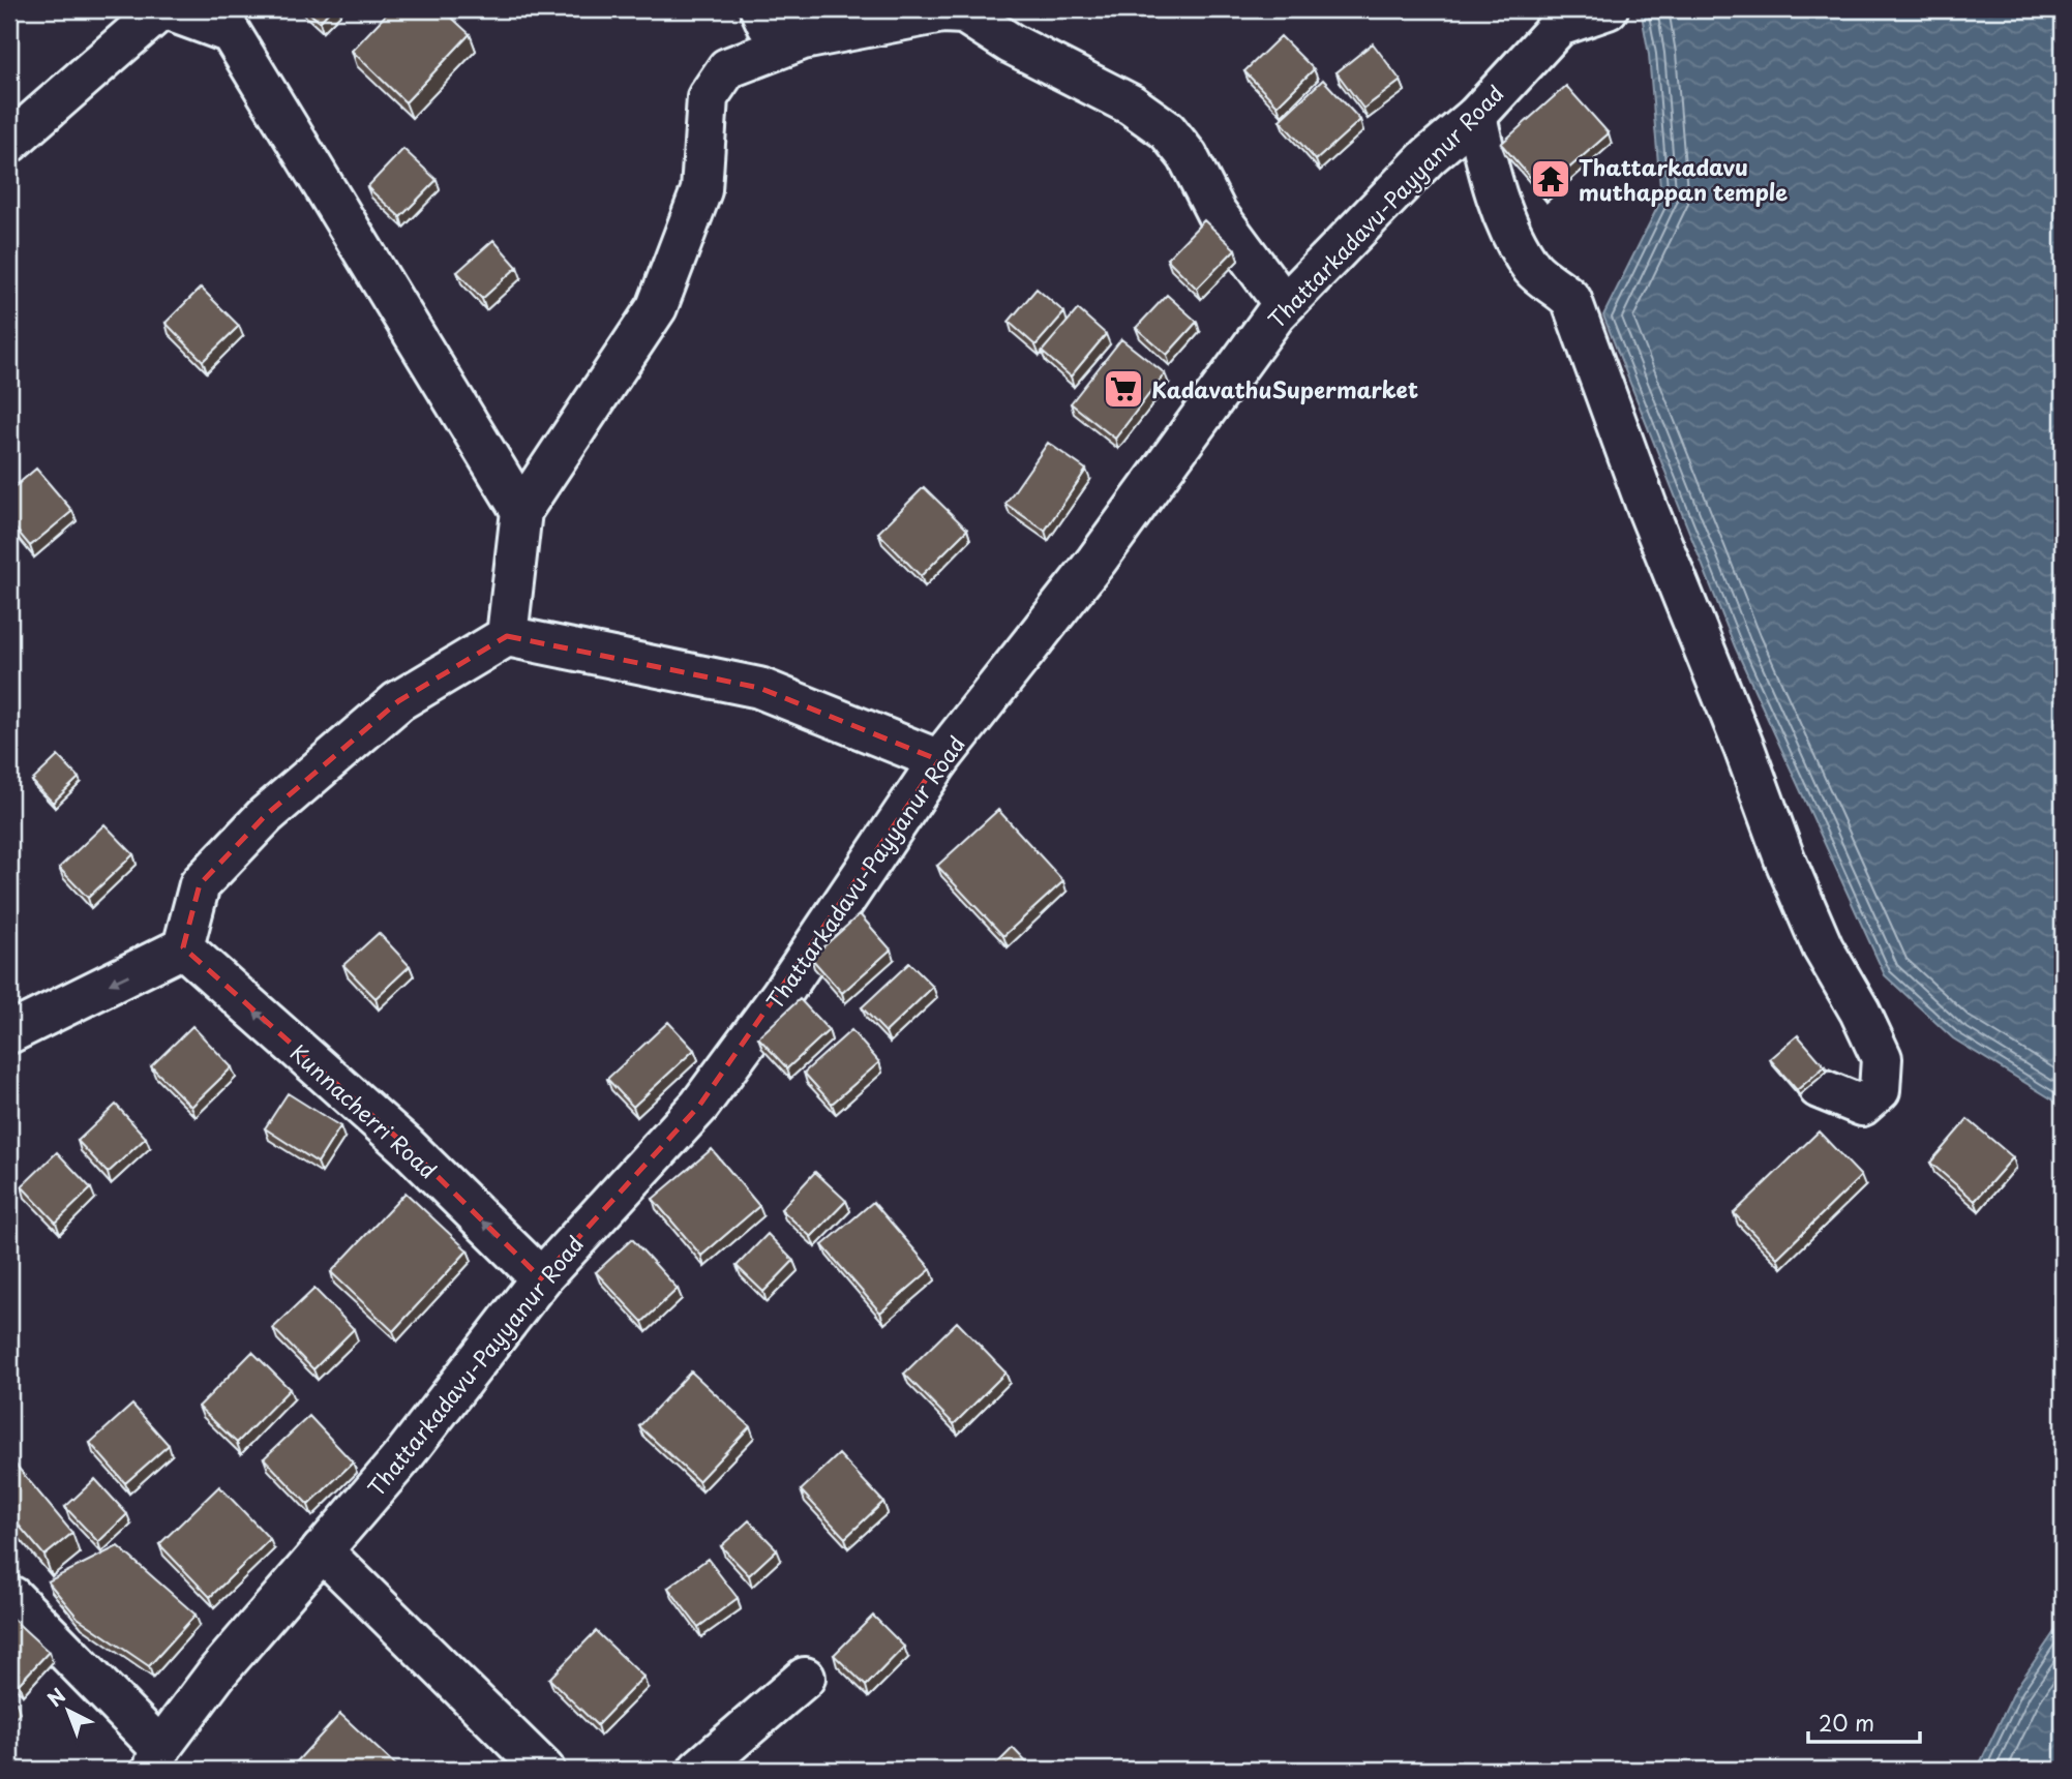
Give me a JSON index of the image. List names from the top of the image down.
{
  "streets": {
    "street": ["Thattarkadavu-Payyanur Road", "Kunnacherri Road"]
  },
  "crossings": [
    ["Thattarkadavu-Payyanur Road", "Kunnacherri Road"]
  ],
  "one_way": ["Kunnacherri Road"],
  "places": {
    "temple": ["Thattarkadavu muthappan temple"],
    "supermarket": ["KadavathuSupermarket"]
  },
  "scale_bar": "20 m",
  "north": "top left"
}
